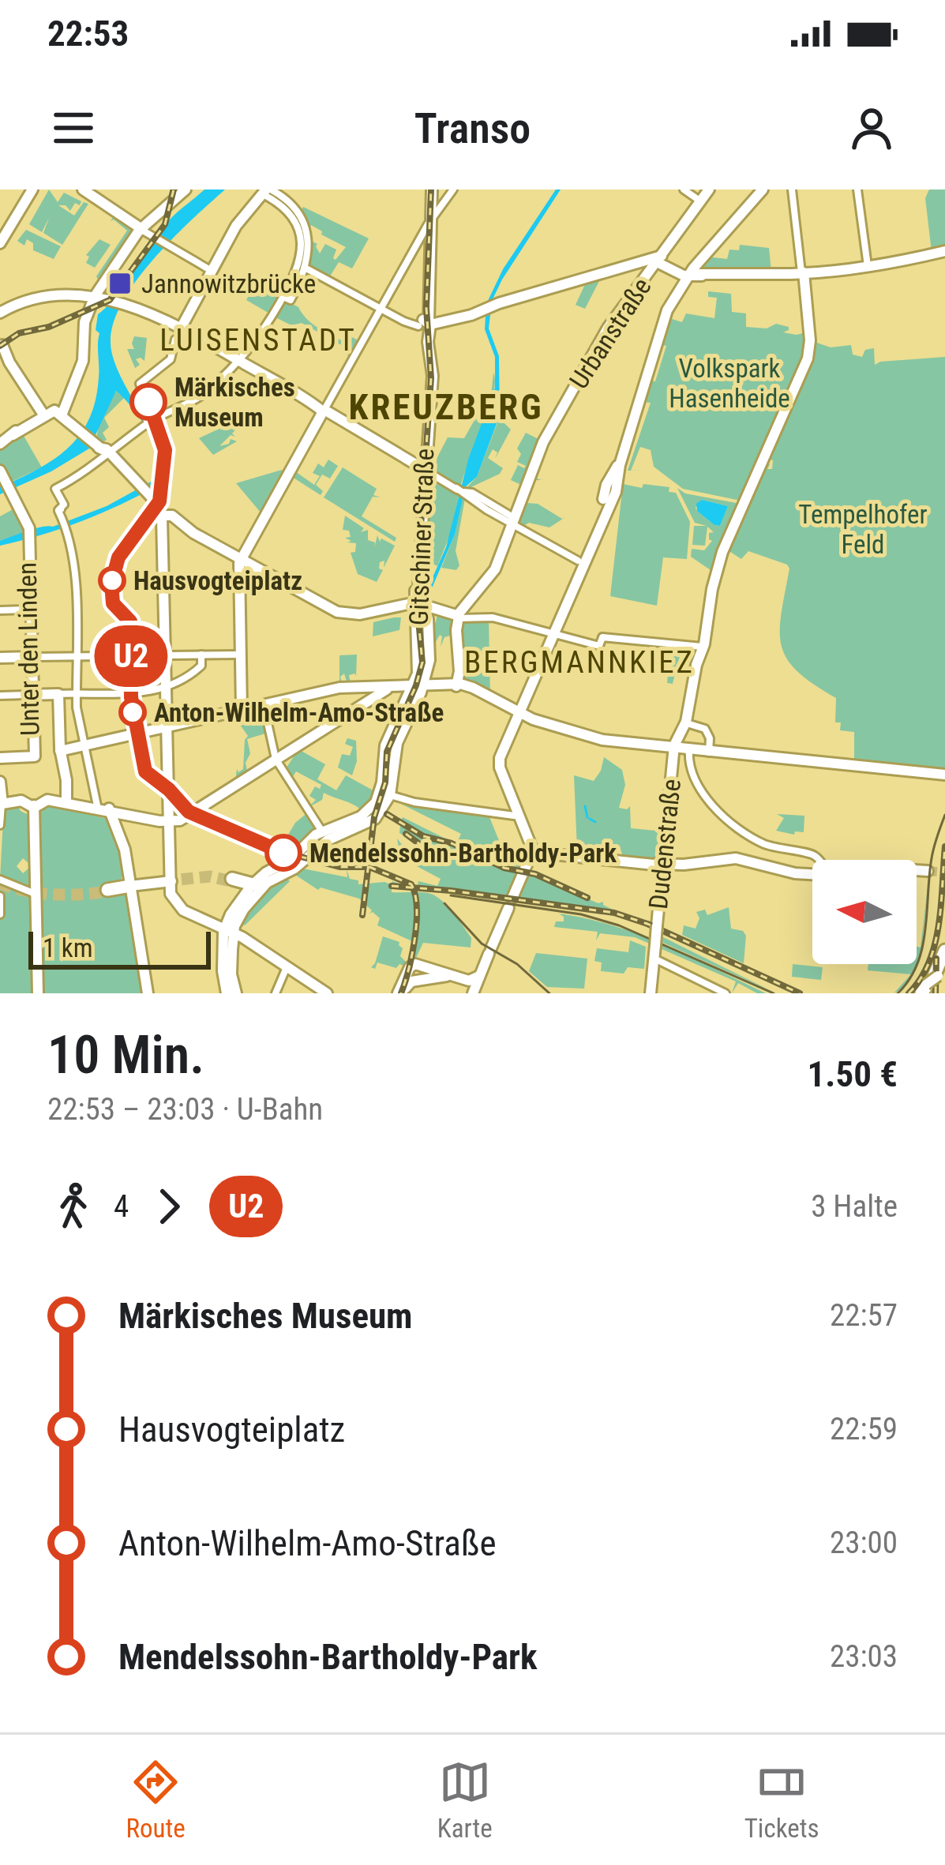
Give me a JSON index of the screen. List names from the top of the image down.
{
  "streets": {
    "main road": [
      "Urbanstraße",
      "Gitschiner Straße",
      "Unter den Linden",
      "Dudenstraße"
    ]
  },
  "districts": ["LUISENSTADT", "KREUZBERG", "BERGMANNKIEZ"],
  "parks": ["Volkspark Hasenheide", "Tempelhofer Feld"],
  "places": {
    "transit": ["Jannowitzbrücke"],
    "other": [
      "Märkisches Museum",
      "Hausvogteiplatz",
      "Anton-Wilhelm-Amo-Straße",
      "Mendelssohn-Bartholdy-Park"
    ]
  },
  "lines": ["metro line U2"],
  "scale_bar": "1 km",
  "north": "left",
  "page": {
    "status": "22:53",
    "header": "Transo",
    "on_map": "U2",
    "scale": "1 km",
    "heading": ["10 Min.", "22:53 – 23:03 · U-Bahn", "1.50 €"],
    "legs": ["4", "U2", "3 Halte"],
    "list": [
      {
        "name": "Märkisches Museum",
        "value": "22:57"
      },
      {
        "name": "Hausvogteiplatz",
        "value": "22:59"
      },
      {
        "name": "Anton-Wilhelm-Amo-Straße",
        "value": "23:00"
      },
      {
        "name": "Mendelssohn-Bartholdy-Park",
        "value": "23:03"
      }
    ],
    "tabs": ["Route", "Karte", "Tickets"]
  }
}
